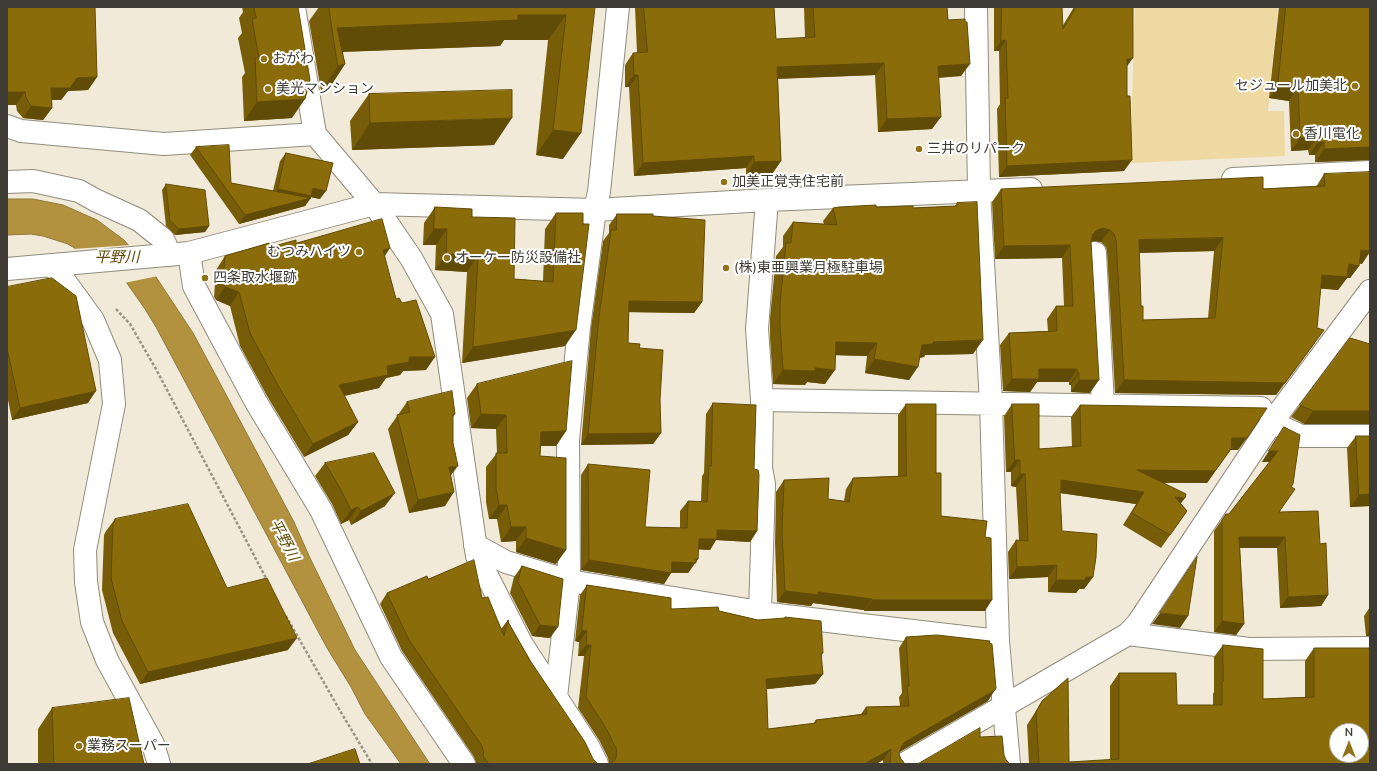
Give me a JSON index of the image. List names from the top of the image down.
{
  "water": ["平野川"],
  "places": [
    "おがわ",
    "セジュール加美北",
    "美光マンション",
    "香川電化",
    "三井のリパーク",
    "加美正覚寺住宅前",
    "むつみハイツ",
    "オーケー防災設備社",
    "(株)東亜興業月極駐車場",
    "四条取水堰跡",
    "業務スーパー"
  ],
  "north": "top"
}
